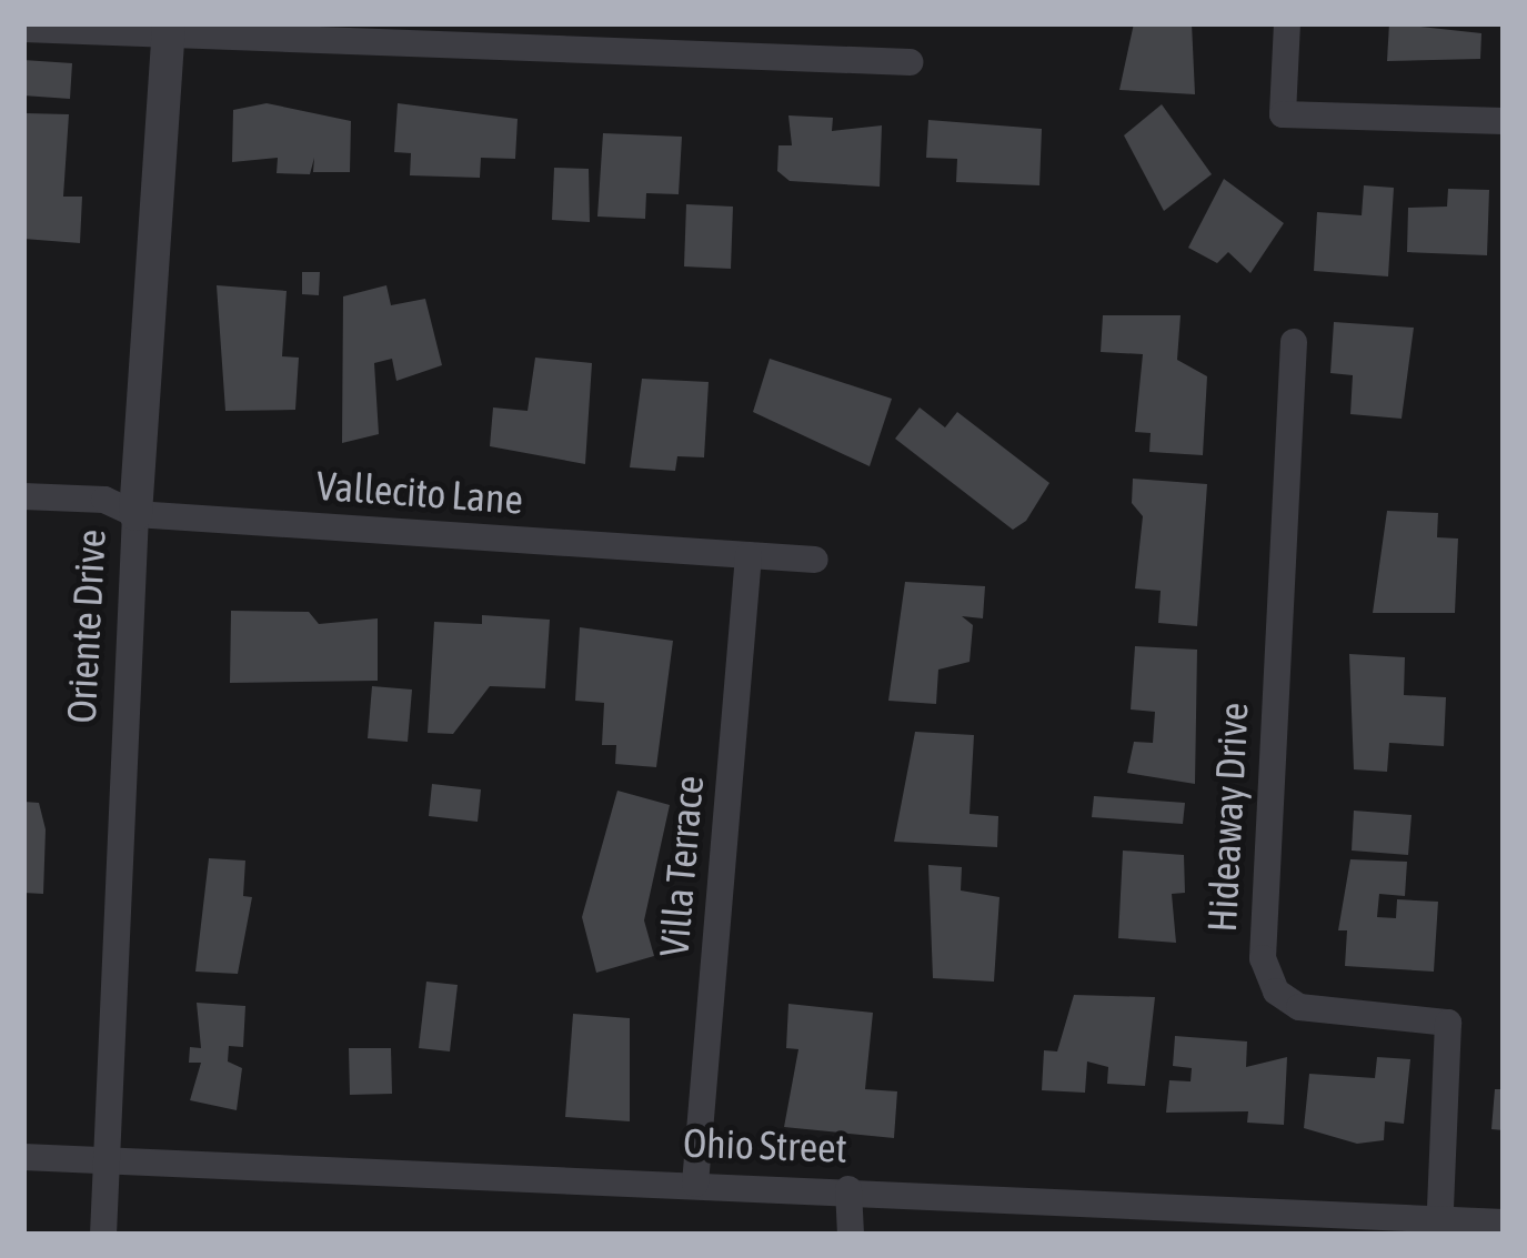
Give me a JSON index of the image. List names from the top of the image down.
{
  "streets": {
    "street": [
      "Vallecito Lane",
      "Oriente Drive",
      "Hideaway Drive",
      "Villa Terrace",
      "Ohio Street"
    ]
  },
  "crossings": [
    ["Vallecito Lane", "Oriente Drive"],
    ["Vallecito Lane", "Villa Terrace"],
    ["Oriente Drive", "Ohio Street"],
    ["Hideaway Drive", "Ohio Street"],
    ["Villa Terrace", "Ohio Street"]
  ]
}
